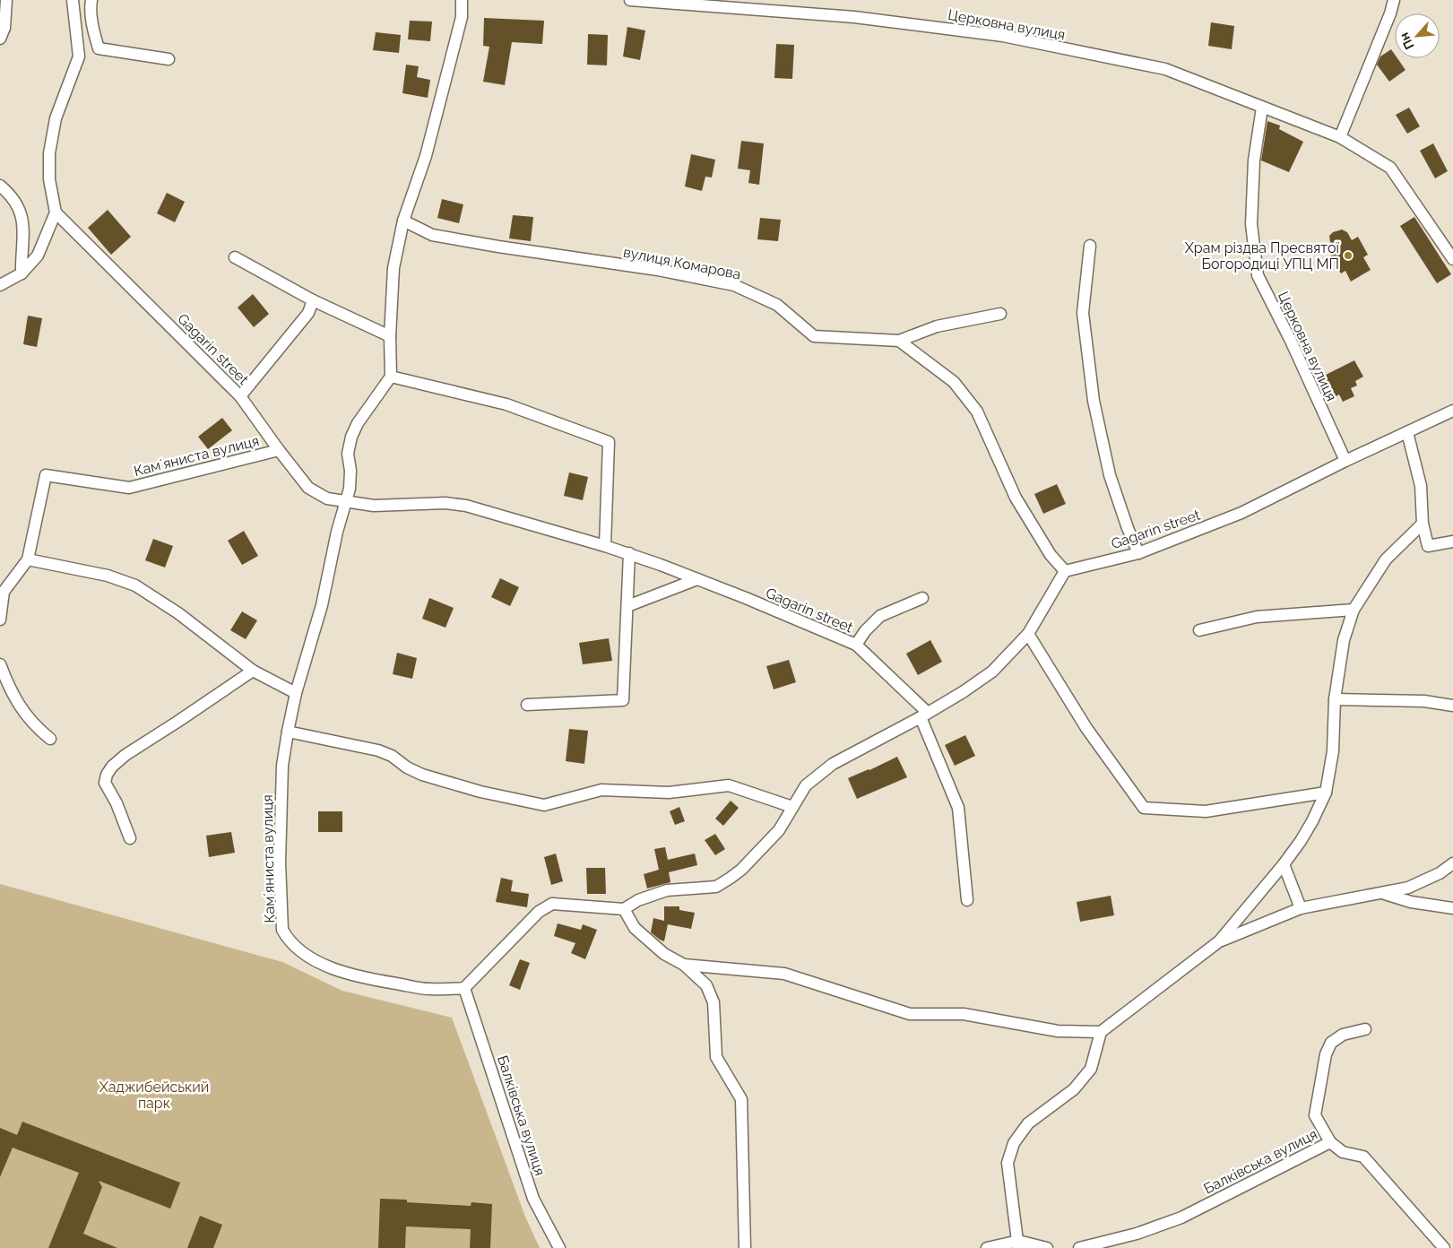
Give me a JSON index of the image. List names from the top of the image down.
{
  "streets": {
    "street": [
      "Церковна вулиця",
      "вулиця Комарова",
      "Gagarin street",
      "Камʼяниста вулиця",
      "Балківська вулиця"
    ]
  },
  "crossings": [
    ["Церковна вулиця", "Gagarin street"],
    ["Gagarin street", "Камʼяниста вулиця"],
    ["Камʼяниста вулиця", "Балківська вулиця"]
  ],
  "parks": ["Хаджибейський парк"],
  "places": ["Храм різдва Пресвятої Богородиці УПЦ МП"],
  "north": "bottom left"
}
